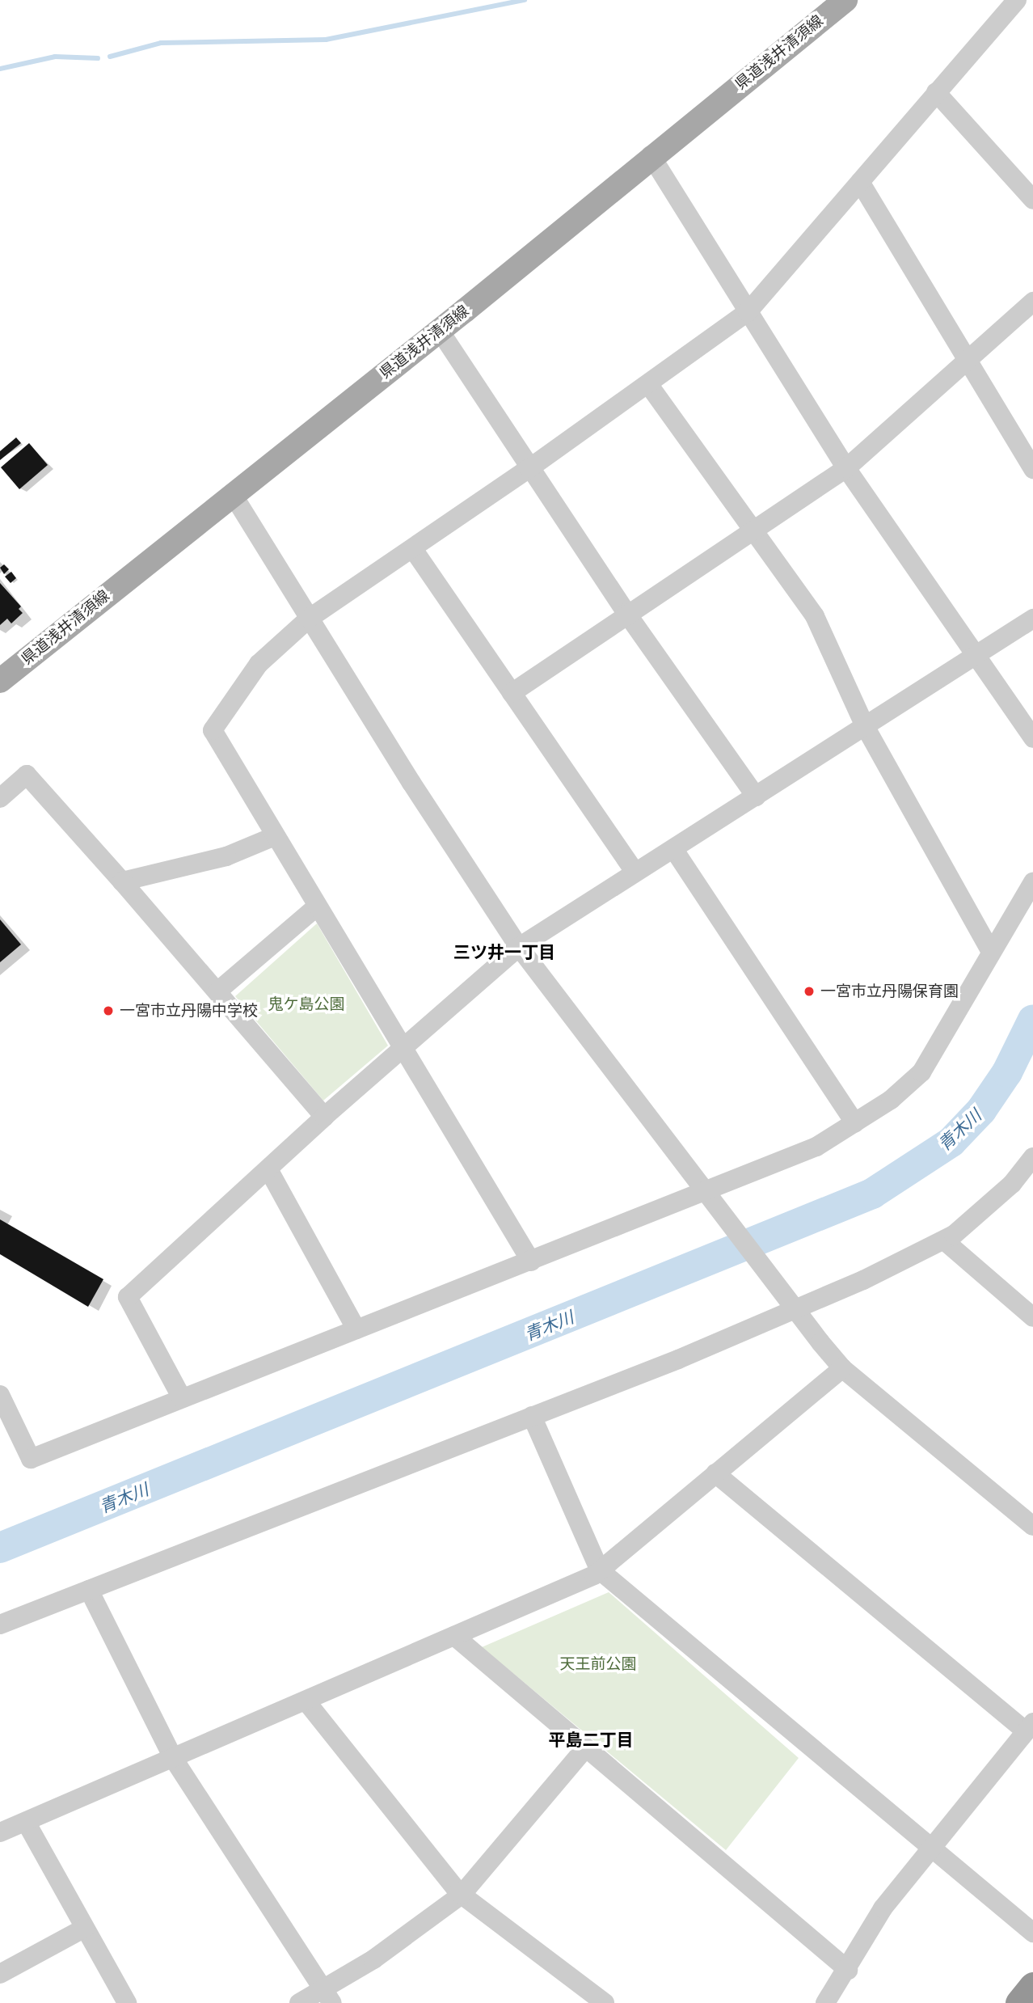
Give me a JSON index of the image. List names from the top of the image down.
{
  "streets": {
    "main road": ["県道浅井清須線"]
  },
  "districts": ["三ツ井一丁目", "平島二丁目"],
  "water": ["青木川"],
  "parks": ["鬼ケ島公園", "天王前公園"],
  "places": ["一宮市立丹陽保育園", "一宮市立丹陽中学校"]
}
